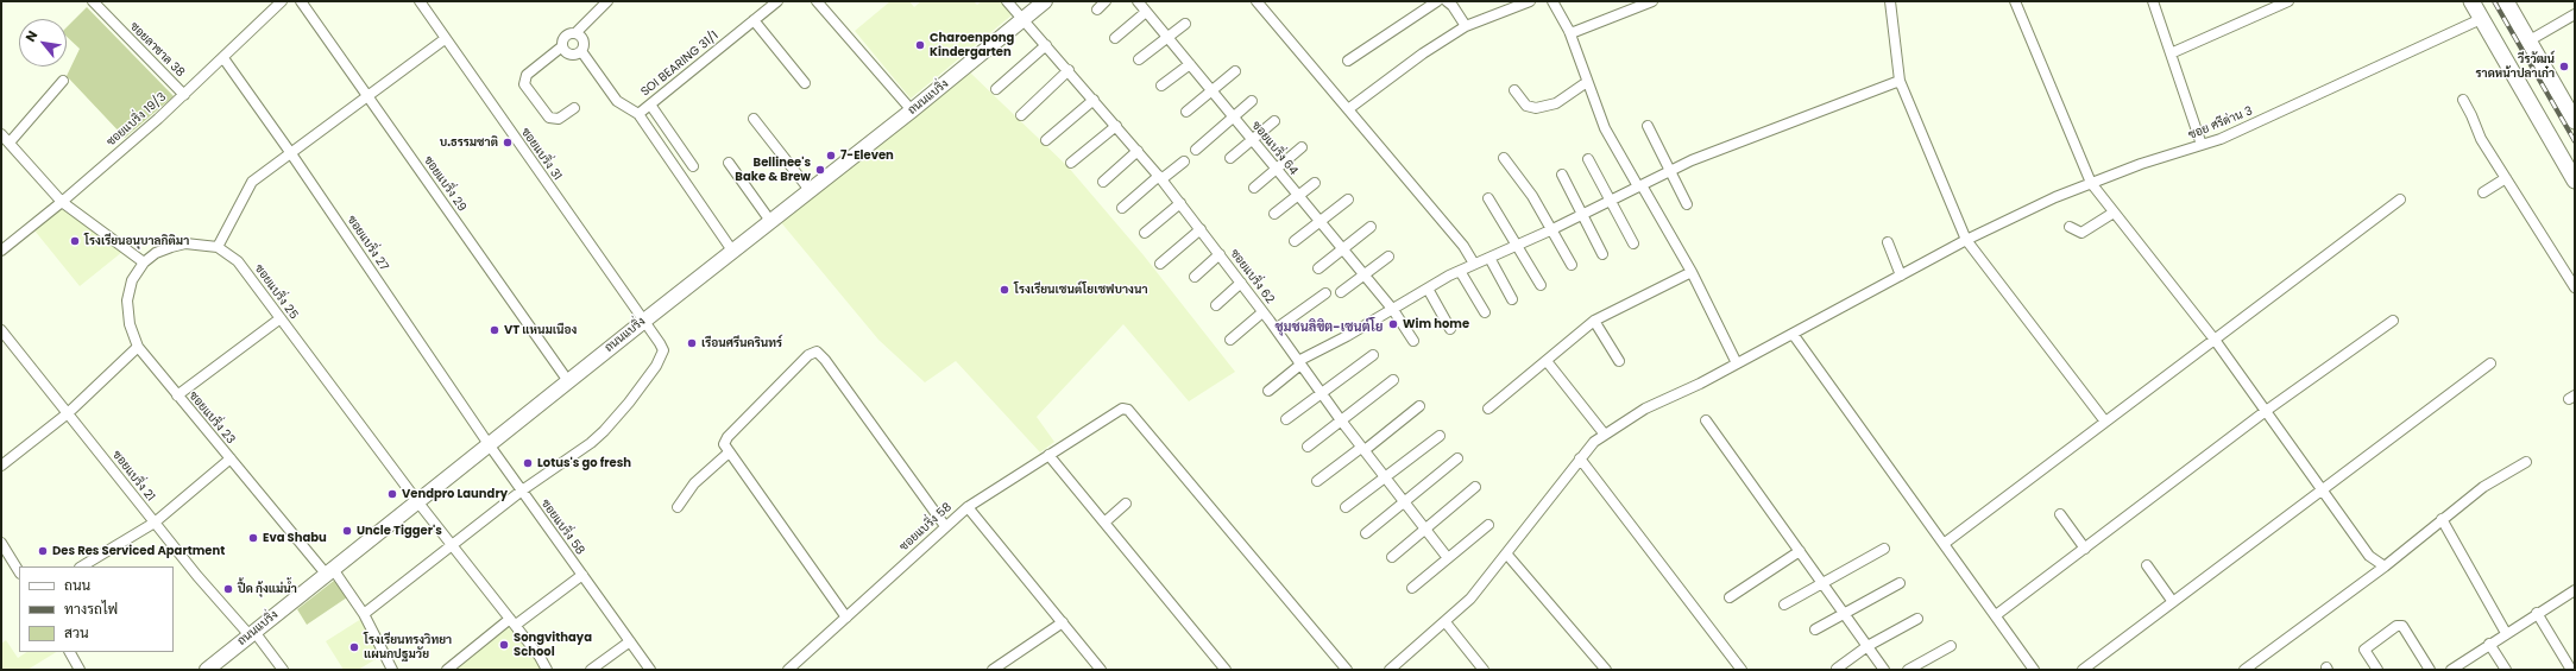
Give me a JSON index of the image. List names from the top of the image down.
{
  "streets": {
    "main road": ["ถนนแบริ่ง"],
    "street": [
      "ซอยลาซาล 38",
      "SOI BEARING 31/1",
      "ซอยแบริ่ง 19/3",
      "ซอย ศรีด่าน 3",
      "ซอยแบริ่ง 64",
      "ซอยแบริ่ง 31",
      "ซอยแบริ่ง 29",
      "ซอยแบริ่ง 27",
      "ซอยแบริ่ง 62",
      "ซอยแบริ่ง 25",
      "ซอยแบริ่ง 23",
      "ซอยแบริ่ง 21",
      "ซอยแบริ่ง 58"
    ]
  },
  "crossings": [
    ["ซอยลาซาล 38", "ซอยแบริ่ง 19/3"],
    ["SOI BEARING 31/1", "ถนนแบริ่ง"],
    ["ถนนแบริ่ง", "ซอยแบริ่ง 31"],
    ["ถนนแบริ่ง", "ซอยแบริ่ง 29"],
    ["ถนนแบริ่ง", "ซอยแบริ่ง 27"],
    ["ถนนแบริ่ง", "ซอยแบริ่ง 62"],
    ["ถนนแบริ่ง", "ซอยแบริ่ง 25"],
    ["ถนนแบริ่ง", "ซอยแบริ่ง 23"],
    ["ถนนแบริ่ง", "ซอยแบริ่ง 21"],
    ["ถนนแบริ่ง", "ซอยแบริ่ง 58"],
    ["ซอยแบริ่ง 19/3", "ซอยแบริ่ง 27"],
    ["ซอยแบริ่ง 31", "ซอยแบริ่ง 58"],
    ["ซอยแบริ่ง 27", "ซอยแบริ่ง 58"],
    ["ซอยแบริ่ง 25", "ซอยแบริ่ง 23"]
  ],
  "districts": ["ชุมชนลิขิต-เซนต์โย"],
  "places": [
    "Charoenpong Kindergarten",
    "วีรวัฒน์ ราดหน้าปลาเก๋า",
    "บ.ธรรมชาติ",
    "7-Eleven",
    "Bellinee's Bake & Brew",
    "โรงเรียนอนุบาลกิติมา",
    "โรงเรียนเซนต์โยเซฟบางนา",
    "Wim home",
    "VT แหนมเนือง",
    "เรือนศรีนครินทร์",
    "Lotus's go fresh",
    "Vendpro Laundry",
    "Uncle Tigger's",
    "Eva Shabu",
    "Des Res Serviced Apartment",
    "ปื้ด กุ้งแม่น้ำ",
    "Songvithaya School",
    "โรงเรียนทรงวิทยา แผนกปฐมวัย"
  ],
  "legend": ["ถนน", "ทางรถไฟ", "สวน"],
  "north": "top left"
}
